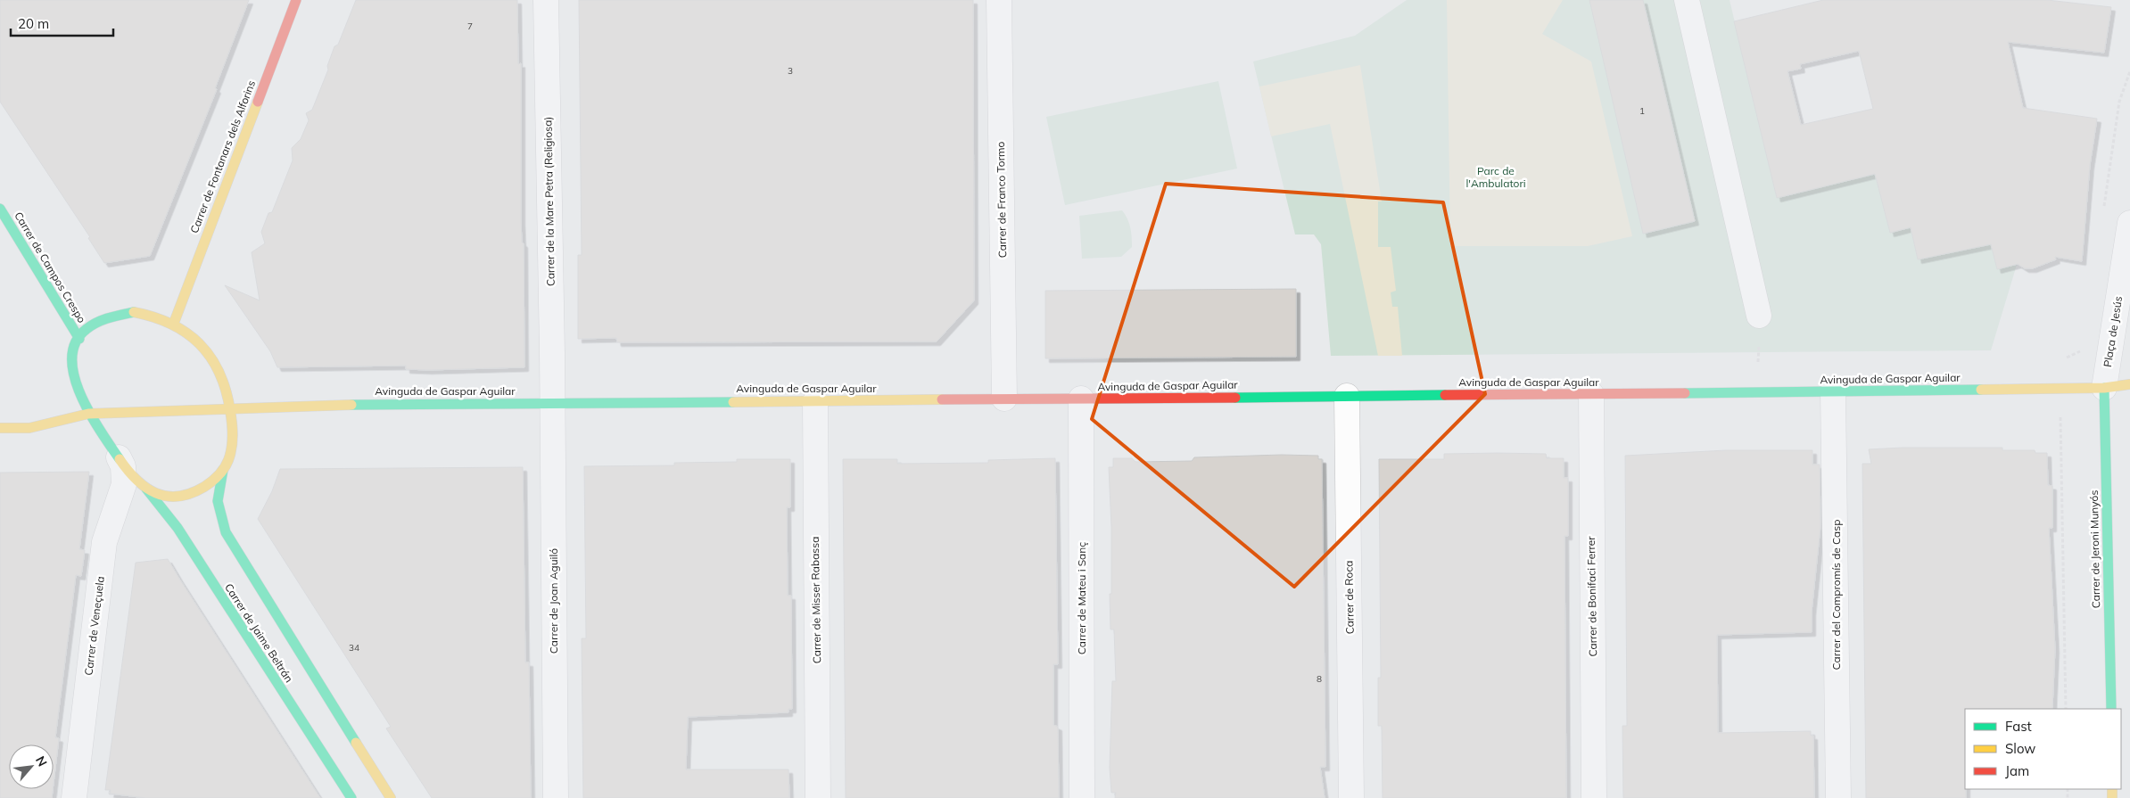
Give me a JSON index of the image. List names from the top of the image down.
{
  "streets": {
    "main road": [
      "Carrer de Fontanars dels Alforins",
      "Carrer de Campos Crespo",
      "Avinguda de Gaspar Aguilar",
      "Carrer de Jeroni Munyós",
      "Carrer de Jaime Beltrán"
    ],
    "street": [
      "Carrer de Franco Tormo",
      "Carrer de la Mare Petra (Religiosa)",
      "Plaça de Jesús",
      "Carrer del Compromís de Casp",
      "Carrer de Bonifaci Ferrer",
      "Carrer de Roca",
      "Carrer de Mateu i Sanç",
      "Carrer de Misser Rabassa",
      "Carrer de Joan Aguiló",
      "Carrer de Veneçuela"
    ]
  },
  "crossings": [
    ["Carrer de Franco Tormo", "Avinguda de Gaspar Aguilar"],
    ["Carrer de la Mare Petra (Religiosa)", "Avinguda de Gaspar Aguilar"],
    ["Carrer de la Mare Petra (Religiosa)", "Carrer de Joan Aguiló"],
    ["Plaça de Jesús", "Avinguda de Gaspar Aguilar"],
    ["Plaça de Jesús", "Carrer de Jeroni Munyós"],
    ["Avinguda de Gaspar Aguilar", "Carrer de Jeroni Munyós"],
    ["Avinguda de Gaspar Aguilar", "Carrer del Compromís de Casp"],
    ["Avinguda de Gaspar Aguilar", "Carrer de Bonifaci Ferrer"],
    ["Avinguda de Gaspar Aguilar", "Carrer de Roca"],
    ["Avinguda de Gaspar Aguilar", "Carrer de Mateu i Sanç"],
    ["Avinguda de Gaspar Aguilar", "Carrer de Misser Rabassa"],
    ["Avinguda de Gaspar Aguilar", "Carrer de Joan Aguiló"]
  ],
  "parks": ["Parc de l'Ambulatori"],
  "house_numbers": [
    "7",
    "3",
    "1",
    "34",
    "8"
  ],
  "legend": ["Fast", "Slow", "Jam"],
  "scale_bar": "20 m",
  "north": "top right"
}
